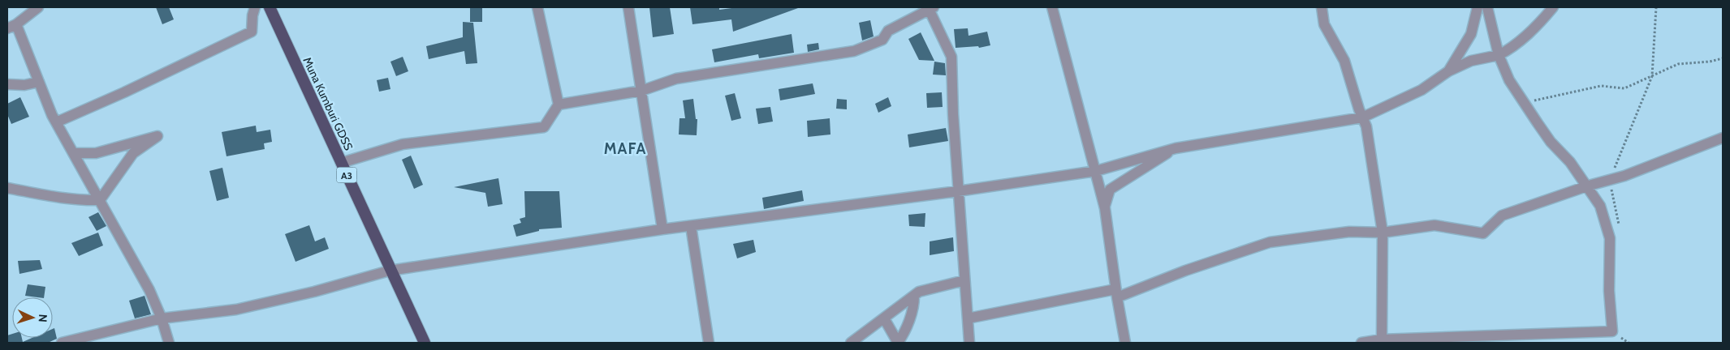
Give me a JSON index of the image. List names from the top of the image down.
{
  "streets": {
    "highway": ["Muna Kumburi GDSS", "A3"]
  },
  "districts": ["MAFA"],
  "north": "right"
}
